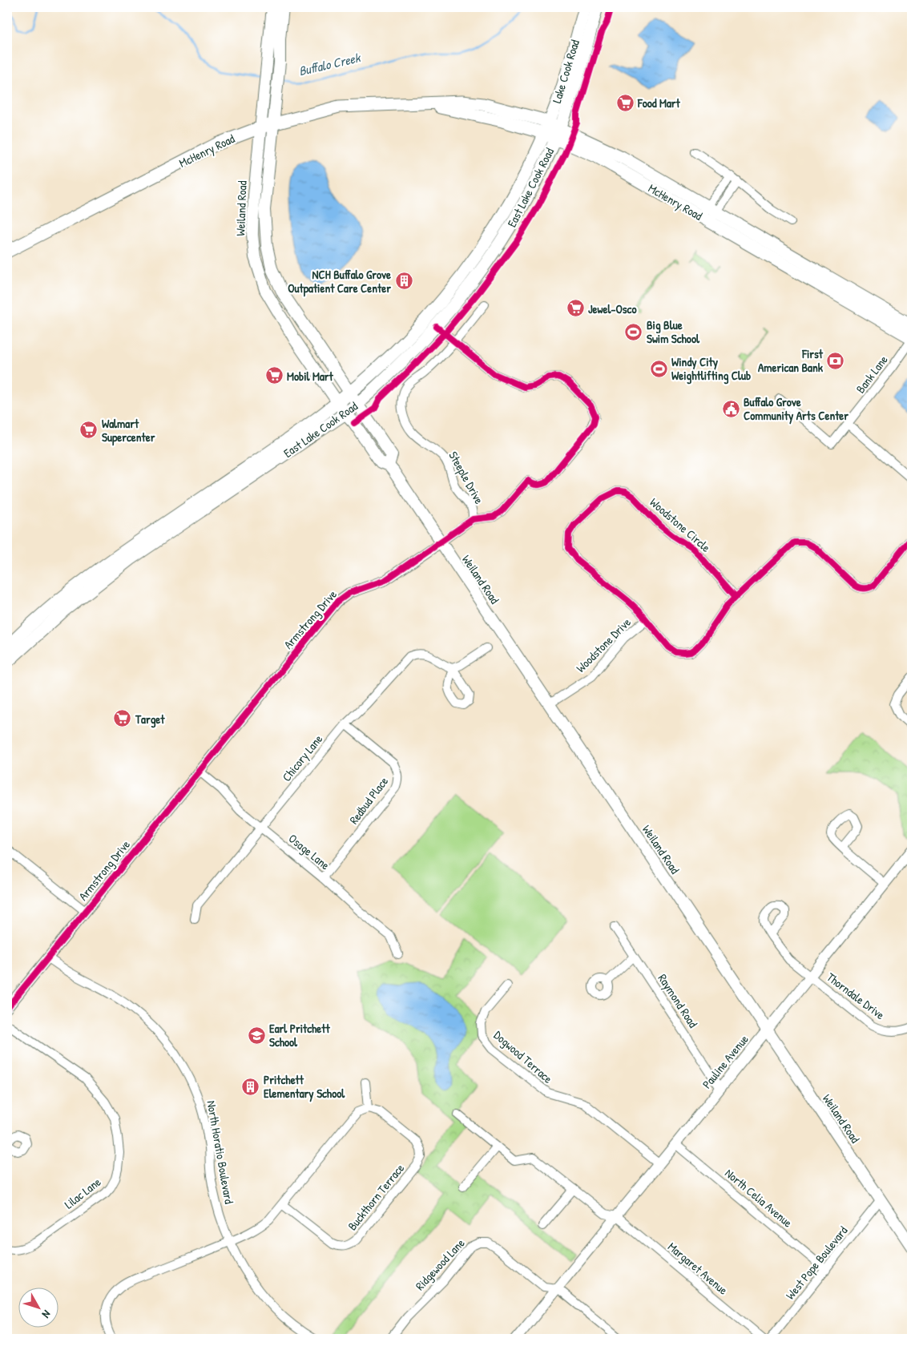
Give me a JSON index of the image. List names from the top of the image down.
{
  "streets": {
    "main road": [
      "Lake Cook Road",
      "McHenry Road",
      "East Lake Cook Road",
      "Weiland Road"
    ],
    "street": [
      "Bank Lane",
      "Steeple Drive",
      "Woodstone Circle",
      "Armstrong Drive",
      "Woodstone Drive",
      "Chicory Lane",
      "Redbud Place",
      "Osage Lane",
      "Thorndale Drive",
      "Raymond Road",
      "Dogwood Terrace",
      "Pauline Avenue",
      "North Horatio Boulevard",
      "Lilac Lane",
      "Buckthorn Terrace",
      "North Celia Avenue",
      "West Pope Boulevard",
      "Ridgewood Lane",
      "Margaret Avenue"
    ]
  },
  "crossings": [
    ["Lake Cook Road", "McHenry Road"],
    ["Lake Cook Road", "East Lake Cook Road"],
    ["McHenry Road", "East Lake Cook Road"],
    ["McHenry Road", "Weiland Road"],
    ["McHenry Road", "Bank Lane"],
    ["East Lake Cook Road", "Weiland Road"],
    ["East Lake Cook Road", "Armstrong Drive"],
    ["Weiland Road", "Armstrong Drive"],
    ["Weiland Road", "Woodstone Drive"],
    ["Weiland Road", "Pauline Avenue"],
    ["Weiland Road", "West Pope Boulevard"],
    ["Steeple Drive", "Armstrong Drive"],
    ["Woodstone Circle", "Woodstone Drive"],
    ["Armstrong Drive", "Osage Lane"],
    ["Armstrong Drive", "North Horatio Boulevard"],
    ["Chicory Lane", "Redbud Place"],
    ["Chicory Lane", "Osage Lane"],
    ["Redbud Place", "Osage Lane"],
    ["Thorndale Drive", "Pauline Avenue"],
    ["Raymond Road", "Pauline Avenue"],
    ["Dogwood Terrace", "Pauline Avenue"],
    ["Pauline Avenue", "North Celia Avenue"],
    ["Pauline Avenue", "Ridgewood Lane"],
    ["Pauline Avenue", "Margaret Avenue"],
    ["North Celia Avenue", "West Pope Boulevard"]
  ],
  "water": ["Buffalo Creek"],
  "places": {
    "supermarket": [
      "Food Mart",
      "Jewel-Osco",
      "Mobil Mart",
      "Walmart Supercenter",
      "Target"
    ],
    "building": ["NCH Buffalo Grove Outpatient Care Center", "Pritchett Elementary School"],
    "sports": ["Big Blue Swim School", "Windy City Weightlifting Club"],
    "bank": ["First American Bank"],
    "public building": ["Buffalo Grove Community Arts Center"],
    "school or university": ["Earl Pritchett School"]
  },
  "north": "bottom right"
}
